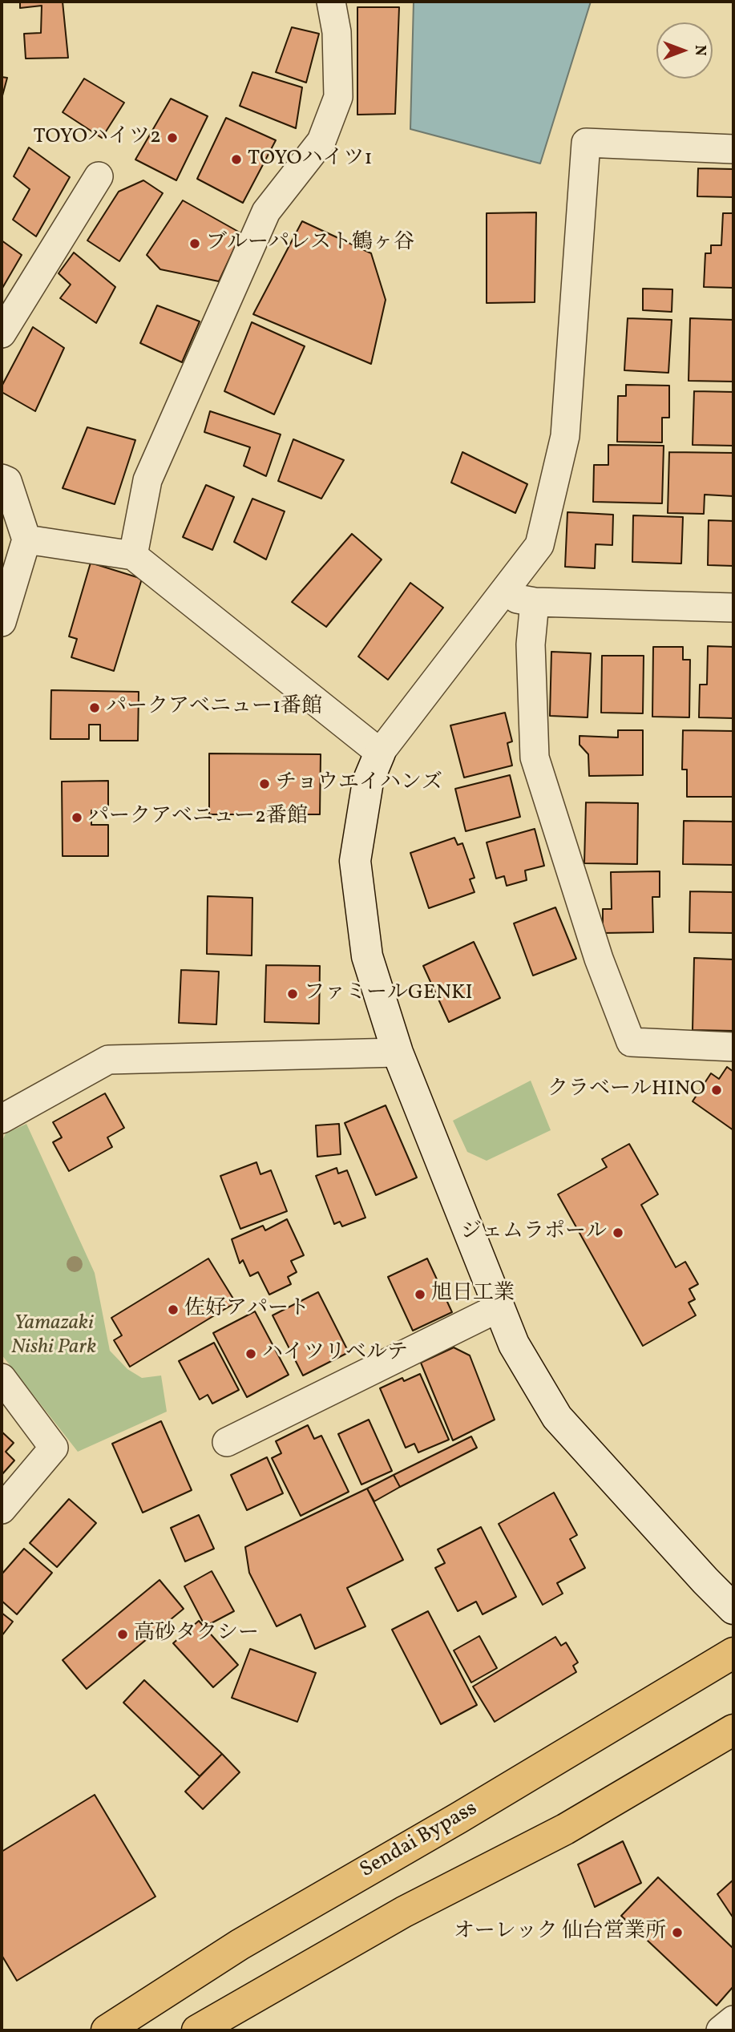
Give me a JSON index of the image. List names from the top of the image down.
{
  "streets": {
    "highway": ["Sendai Bypass"]
  },
  "parks": ["Yamazaki Nishi Park"],
  "places": [
    "TOYOハイツ2",
    "TOYOハイツ1",
    "ブルーパレスト鶴ヶ谷",
    "パークアベニュー1番館",
    "チョウエイハンズ",
    "パークアベニュー2番館",
    "ファミールGENKI",
    "クラベールHINO",
    "ジェムラポール",
    "旭日工業",
    "佐好アパート",
    "ハイツリベルテ",
    "高砂タクシー",
    "オーレック 仙台営業所"
  ],
  "north": "right"
}
